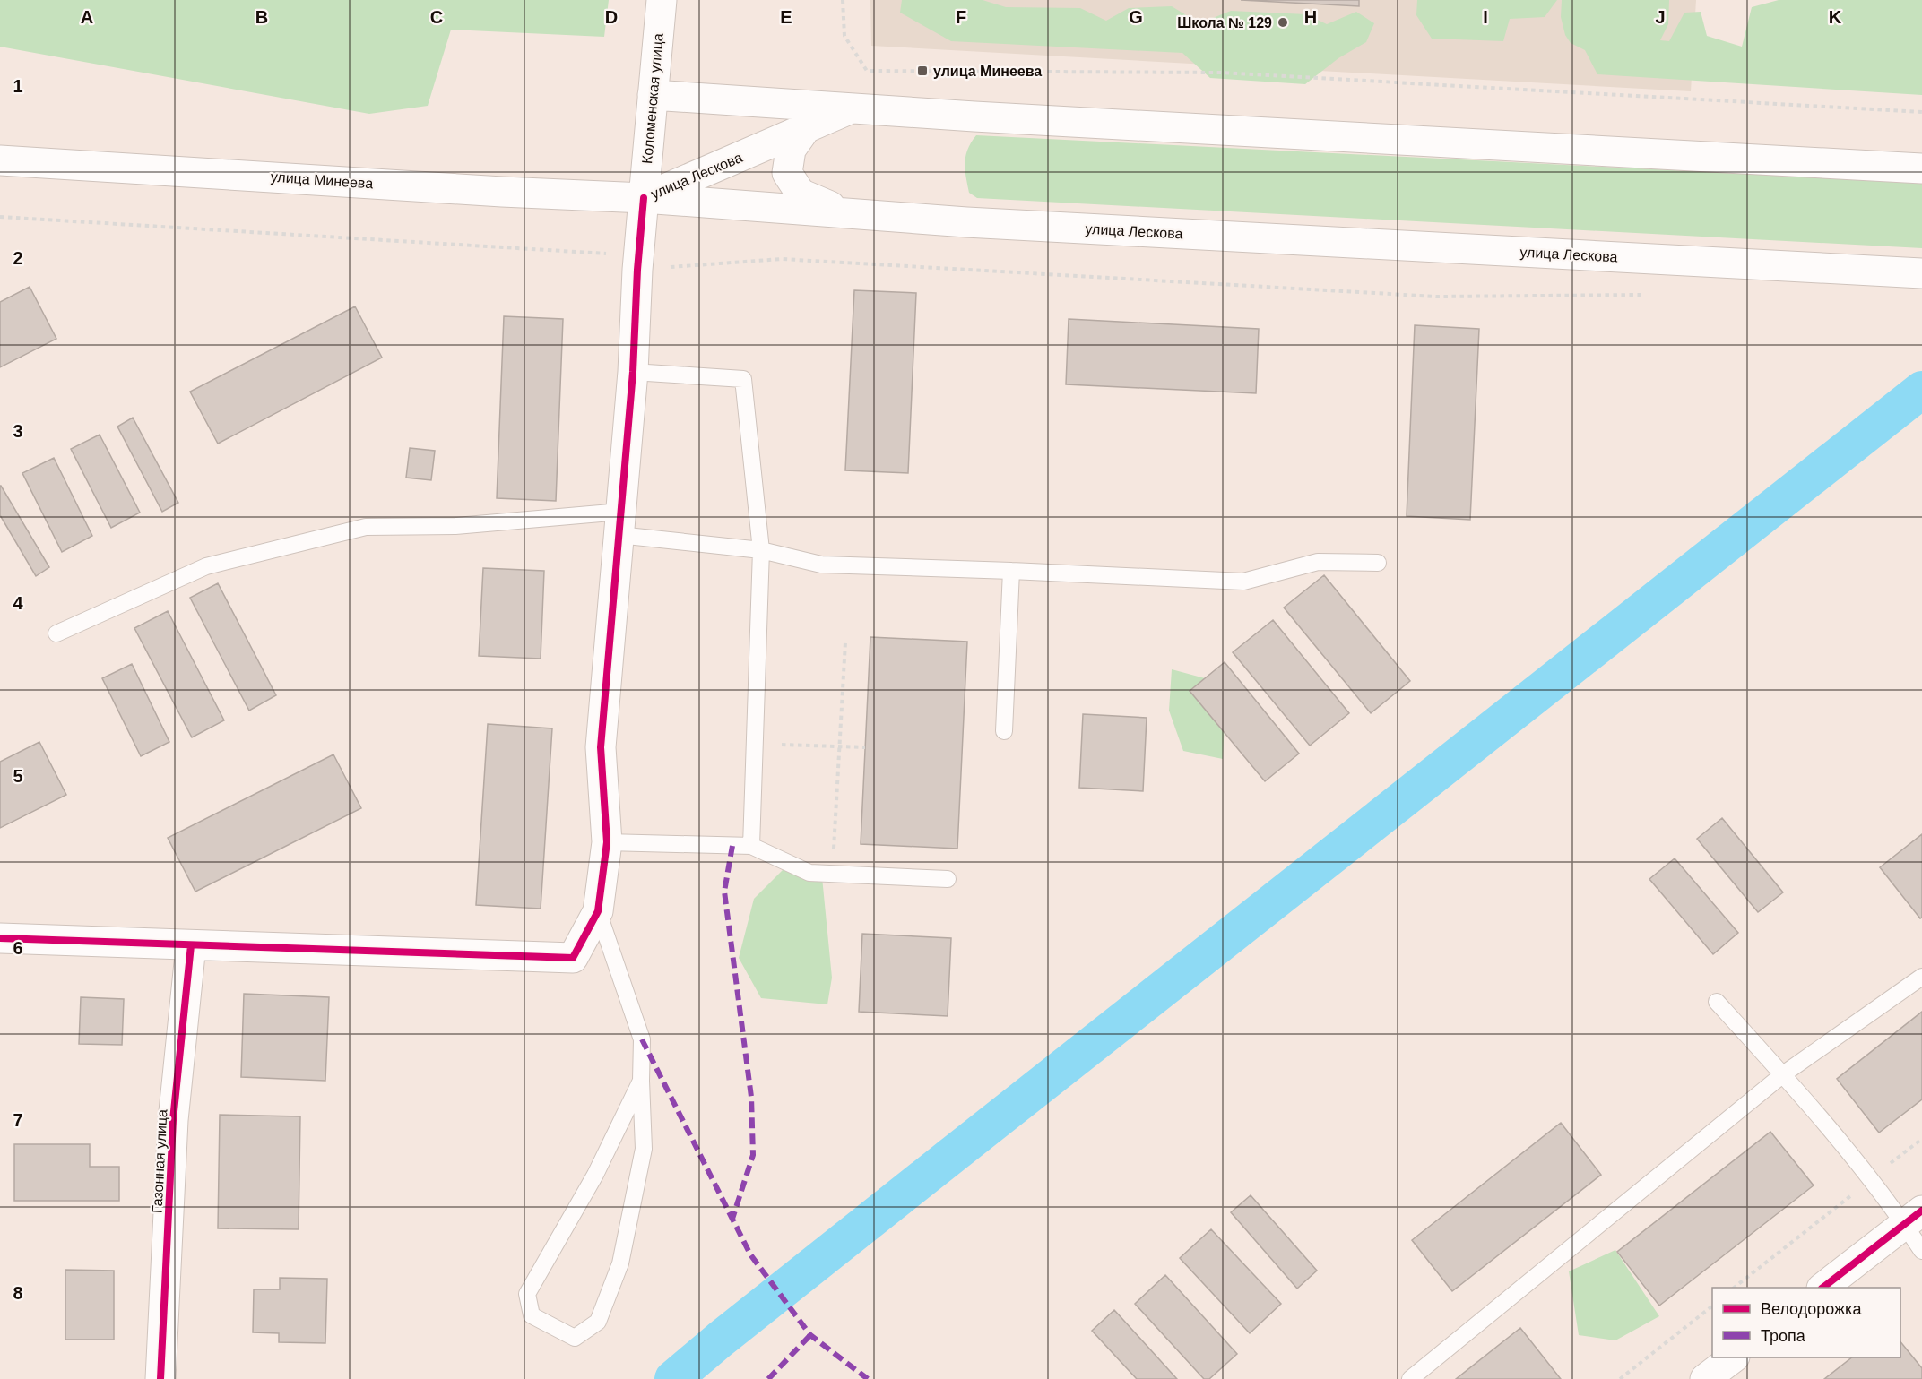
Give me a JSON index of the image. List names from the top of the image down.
{
  "streets": {
    "main road": [
      "Коломенская улица",
      "улица Лескова",
      "улица Минеева",
      "Газонная улица"
    ]
  },
  "crossings": [
    ["Коломенская улица", "улица Лескова"],
    ["Коломенская улица", "улица Минеева"],
    ["улица Лескова", "улица Минеева"]
  ],
  "places": {
    "other": ["Школа № 129"],
    "transit": ["улица Минеева"]
  },
  "legend": ["Велодорожка", "Тропа"],
  "grid": {
    "columns": [
      "A",
      "B",
      "C",
      "D",
      "E",
      "F",
      "G",
      "H",
      "I",
      "J",
      "K"
    ],
    "rows": [
      "1",
      "2",
      "3",
      "4",
      "5",
      "6",
      "7",
      "8"
    ]
  }
}
